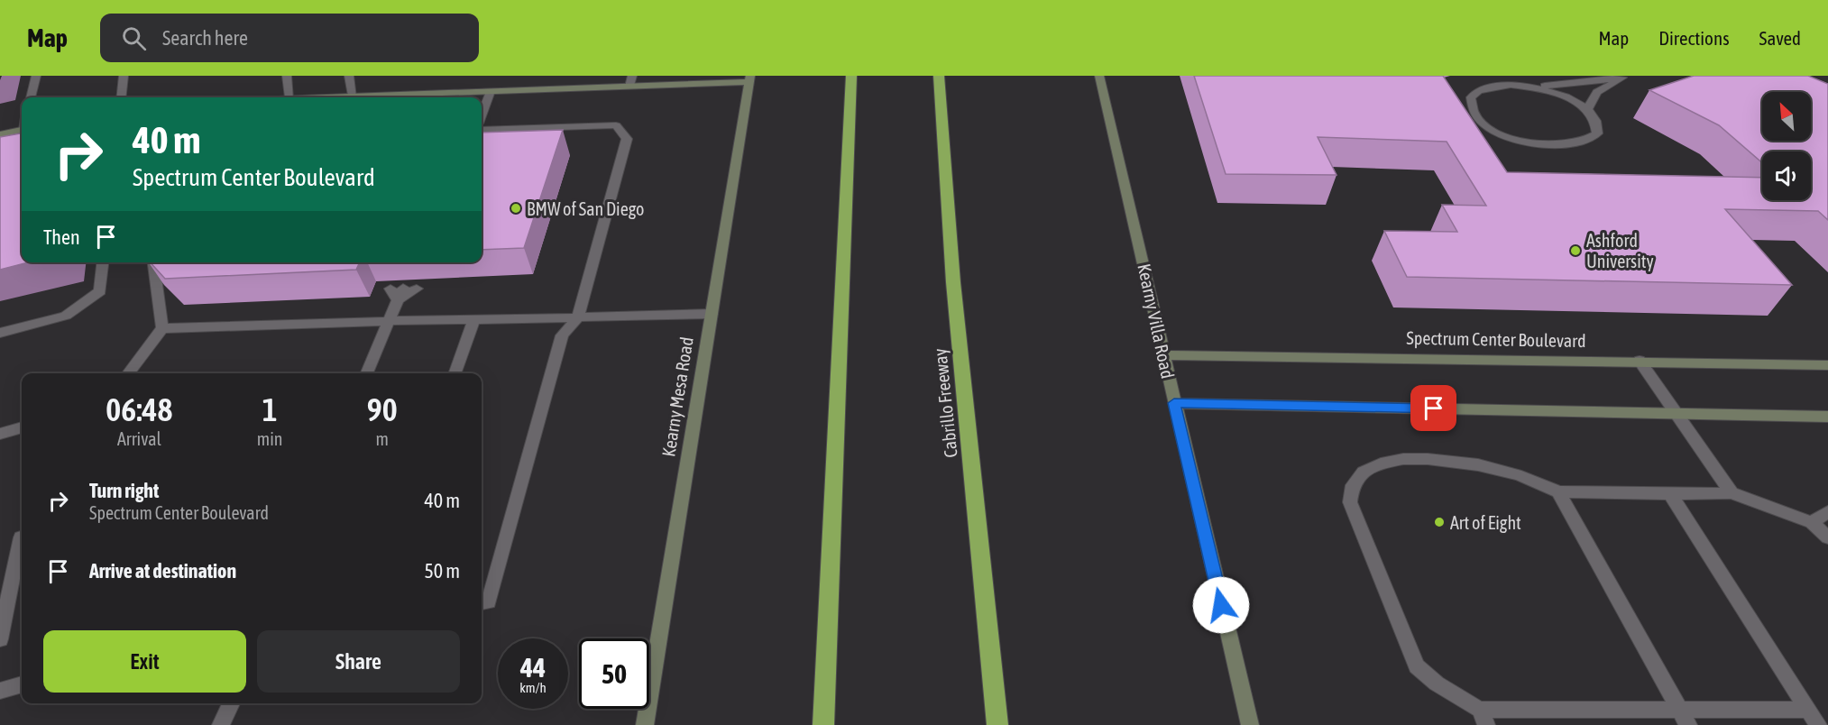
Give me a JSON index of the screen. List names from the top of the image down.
{
  "streets": {
    "highway": ["Cabrillo Freeway"],
    "street": ["Kearny Villa Road", "Spectrum Center Boulevard", "Kearny Mesa Road"]
  },
  "crossings": [
    ["Kearny Villa Road", "Spectrum Center Boulevard"]
  ],
  "places": ["BMW of San Diego", "Ashford University", "Art of Eight"],
  "north": "top left",
  "page": {
    "header": "Map",
    "search": "Search here",
    "nav": ["Map", "Directions", "Saved"],
    "turn": ["40 m", "Spectrum Center Boulevard"],
    "then": "Then",
    "eta": [
      "06:48",
      "Arrival",
      "1",
      "min",
      "90",
      "m"
    ],
    "list": [
      {
        "name": "Turn right",
        "note": "Spectrum Center Boulevard",
        "value": "40 m"
      },
      {
        "name": "Arrive at destination",
        "value": "50 m"
      }
    ],
    "buttons": ["Exit", "Share"],
    "speed": "44 km/h",
    "limit": "50"
  }
}
